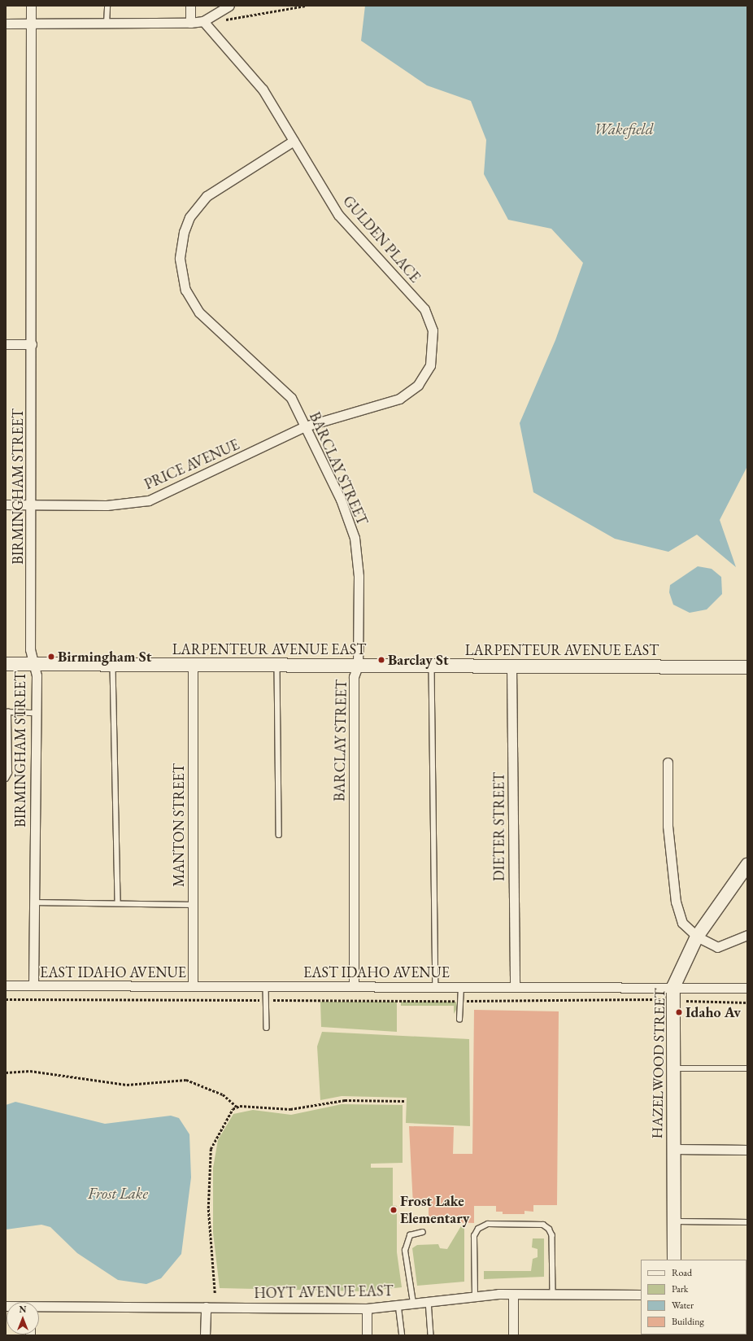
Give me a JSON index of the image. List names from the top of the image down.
{
  "streets": {
    "street": [
      "GULDEN PLACE",
      "PRICE AVENUE",
      "BARCLAY STREET",
      "BIRMINGHAM STREET",
      "LARPENTEUR AVENUE EAST",
      "MANTON STREET",
      "DIETER STREET",
      "EAST IDAHO AVENUE",
      "HAZELWOOD STREET",
      "HOYT AVENUE EAST"
    ]
  },
  "crossings": [
    ["GULDEN PLACE", "PRICE AVENUE"],
    ["GULDEN PLACE", "BARCLAY STREET"],
    ["PRICE AVENUE", "BARCLAY STREET"],
    ["PRICE AVENUE", "BIRMINGHAM STREET"],
    ["BARCLAY STREET", "LARPENTEUR AVENUE EAST"],
    ["BARCLAY STREET", "EAST IDAHO AVENUE"],
    ["BIRMINGHAM STREET", "LARPENTEUR AVENUE EAST"],
    ["BIRMINGHAM STREET", "EAST IDAHO AVENUE"],
    ["LARPENTEUR AVENUE EAST", "MANTON STREET"],
    ["LARPENTEUR AVENUE EAST", "DIETER STREET"],
    ["MANTON STREET", "EAST IDAHO AVENUE"],
    ["DIETER STREET", "EAST IDAHO AVENUE"],
    ["EAST IDAHO AVENUE", "HAZELWOOD STREET"]
  ],
  "water": ["Wakefield", "Frost Lake"],
  "places": [
    "Birmingham St",
    "Barclay St",
    "Idaho Av",
    "Frost Lake Elementary"
  ],
  "legend": [
    "Road",
    "Park",
    "Water",
    "Building"
  ],
  "north": "top"
}
